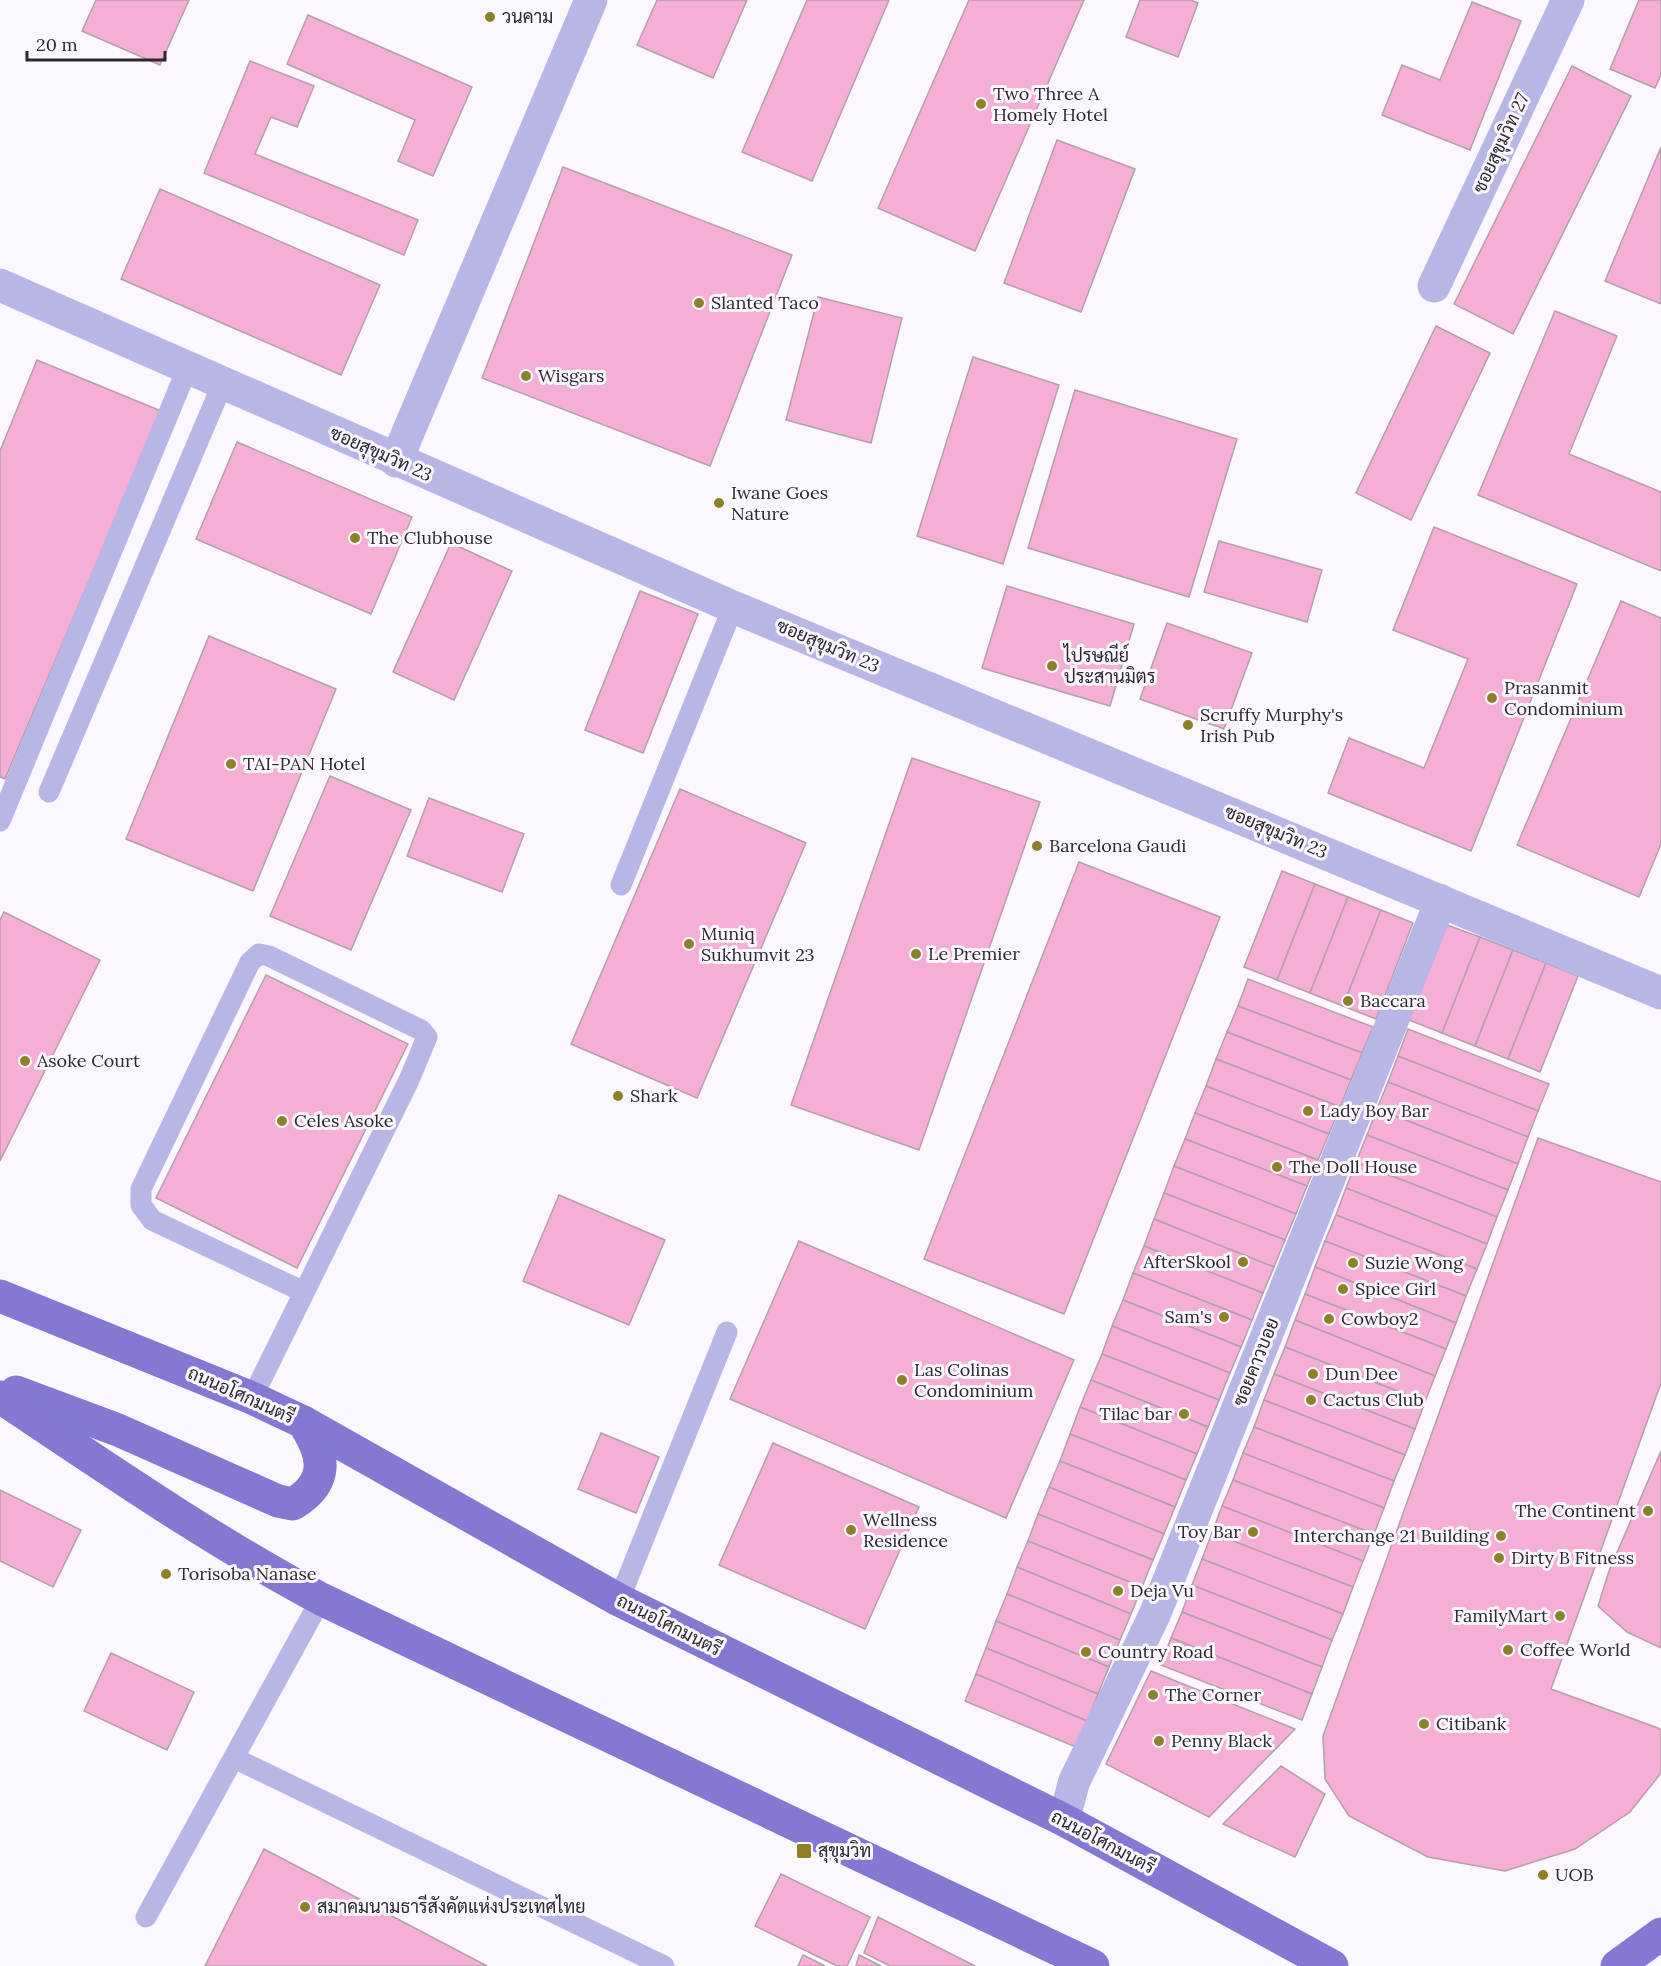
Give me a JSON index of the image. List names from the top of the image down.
{
  "streets": {
    "main road": ["ถนนอโศกมนตรี"],
    "street": ["ซอยสุขุมวิท 27", "ซอยสุขุมวิท 23", "ซอยคาวบอย"]
  },
  "crossings": [
    ["ซอยสุขุมวิท 23", "ซอยคาวบอย"],
    ["ซอยคาวบอย", "ถนนอโศกมนตรี"]
  ],
  "places": {
    "other": [
      "วนคาม",
      "Two Three A Homely Hotel",
      "Slanted Taco",
      "Wisgars",
      "Iwane Goes Nature",
      "The Clubhouse",
      "ไปรษณีย์ ประสานมิตร",
      "Prasanmit Condominium",
      "Scruffy Murphy's Irish Pub",
      "TAI-PAN Hotel",
      "Barcelona Gaudi",
      "Muniq Sukhumvit 23",
      "Le Premier",
      "Baccara",
      "Asoke Court",
      "Shark",
      "Lady Boy Bar",
      "Celes Asoke",
      "The Doll House",
      "AfterSkool",
      "Suzie Wong",
      "Spice Girl",
      "Sam's",
      "Cowboy2",
      "Dun Dee",
      "Las Colinas Condominium",
      "Cactus Club",
      "Tilac bar",
      "The Continent",
      "Wellness Residence",
      "Toy Bar",
      "Interchange 21 Building",
      "Dirty B Fitness",
      "Torisoba Nanase",
      "Deja Vu",
      "FamilyMart",
      "Coffee World",
      "Country Road",
      "The Corner",
      "Citibank",
      "Penny Black",
      "UOB",
      "สมาคมนามธารีสังคัตแห่งประเทศไทย"
    ],
    "transit": ["สุขุมวิท"]
  },
  "scale_bar": "20 m"
}
